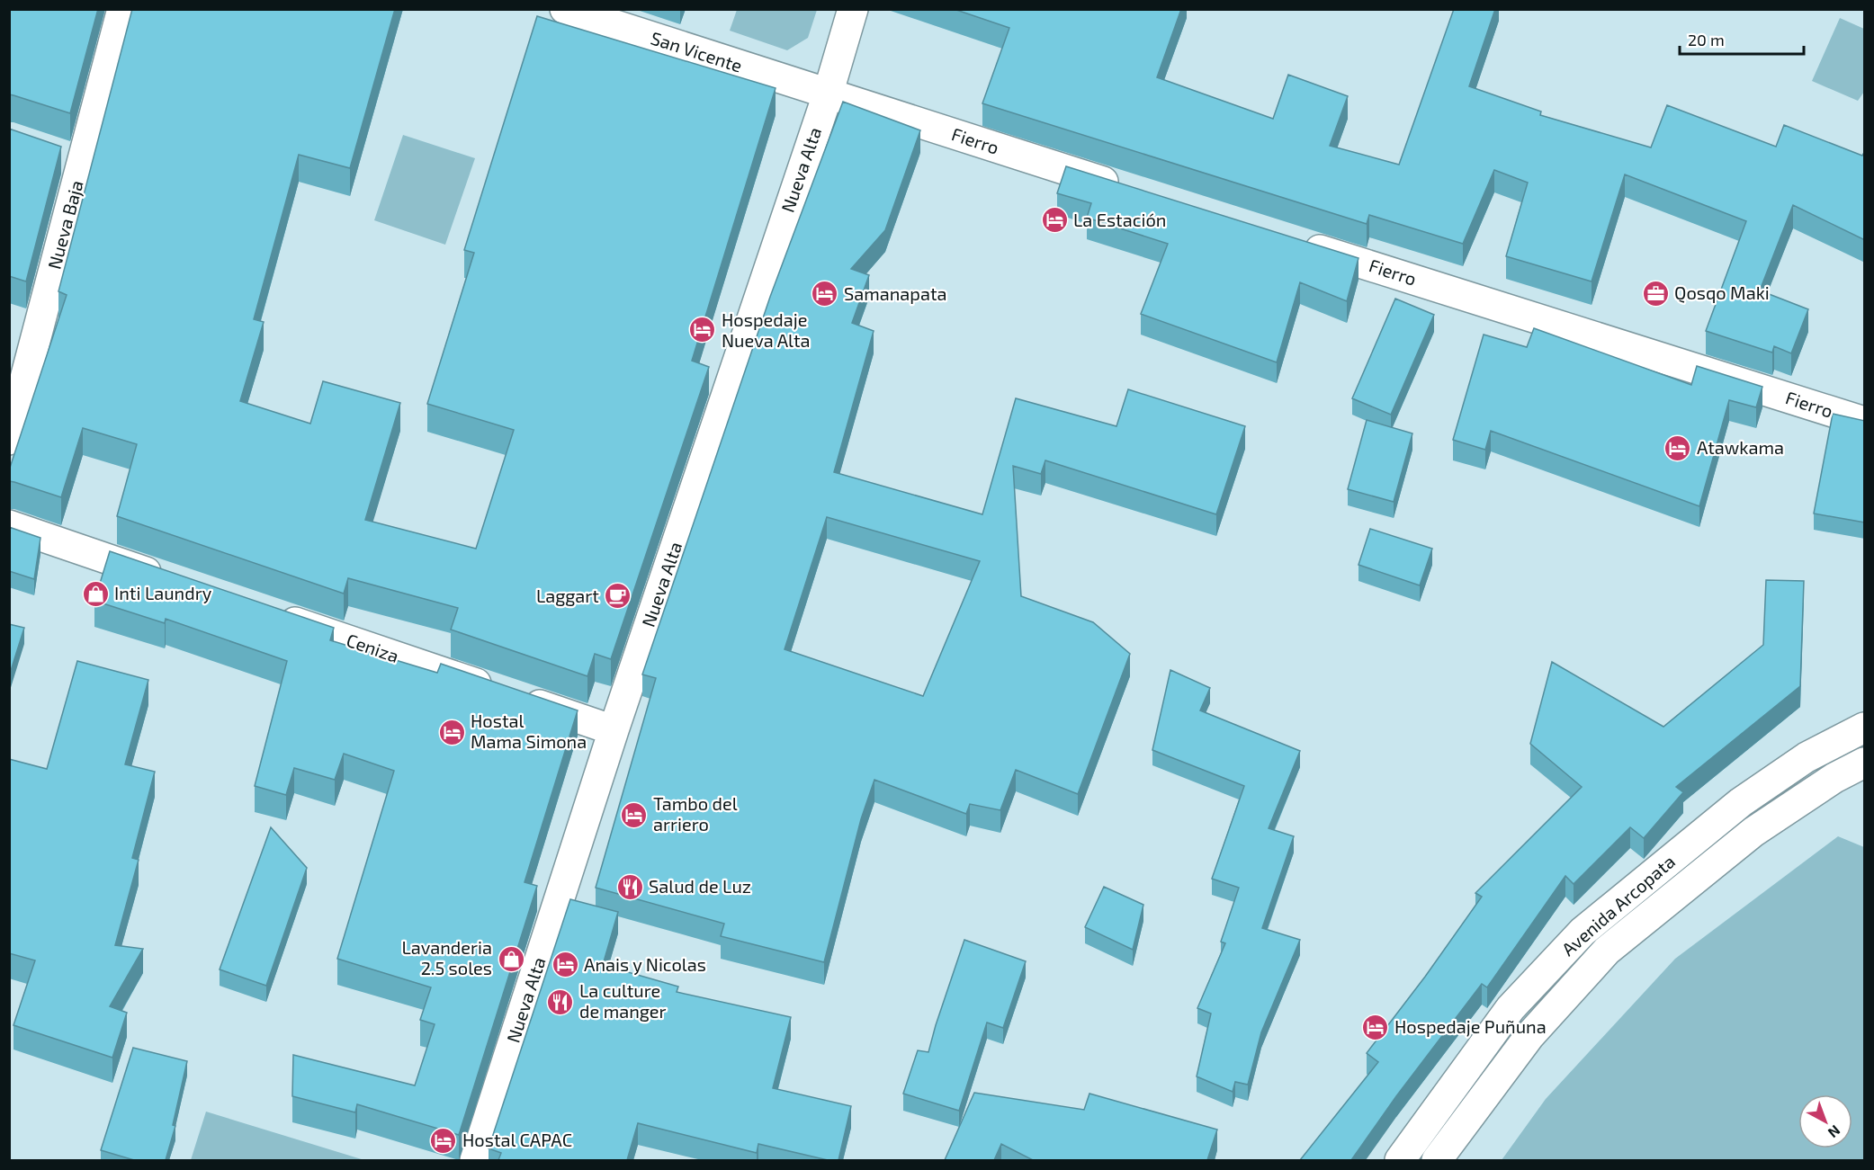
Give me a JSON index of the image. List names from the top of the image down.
{
  "streets": {
    "street": [
      "San Vicente",
      "Fierro",
      "Nueva Alta",
      "Nueva Baja",
      "Ceniza",
      "Avenida Arcopata"
    ]
  },
  "crossings": [
    ["San Vicente", "Fierro"],
    ["San Vicente", "Nueva Alta"],
    ["Fierro", "Nueva Alta"],
    ["Nueva Alta", "Ceniza"]
  ],
  "places": {
    "hotel": [
      "La Estación",
      "Samanapata",
      "Hospedaje Nueva Alta",
      "Atawkama",
      "Hostal Mama Simona",
      "Tambo del arriero",
      "Anais y Nicolas",
      "Hospedaje Puñuna",
      "Hostal CAPAC"
    ],
    "office": ["Qosqo Maki"],
    "shop": ["Inti Laundry", "Lavanderia 2.5 soles"],
    "cafe": ["Laggart"],
    "restaurant": ["Salud de Luz", "La culture de manger"]
  },
  "scale_bar": "20 m",
  "north": "bottom right"
}
